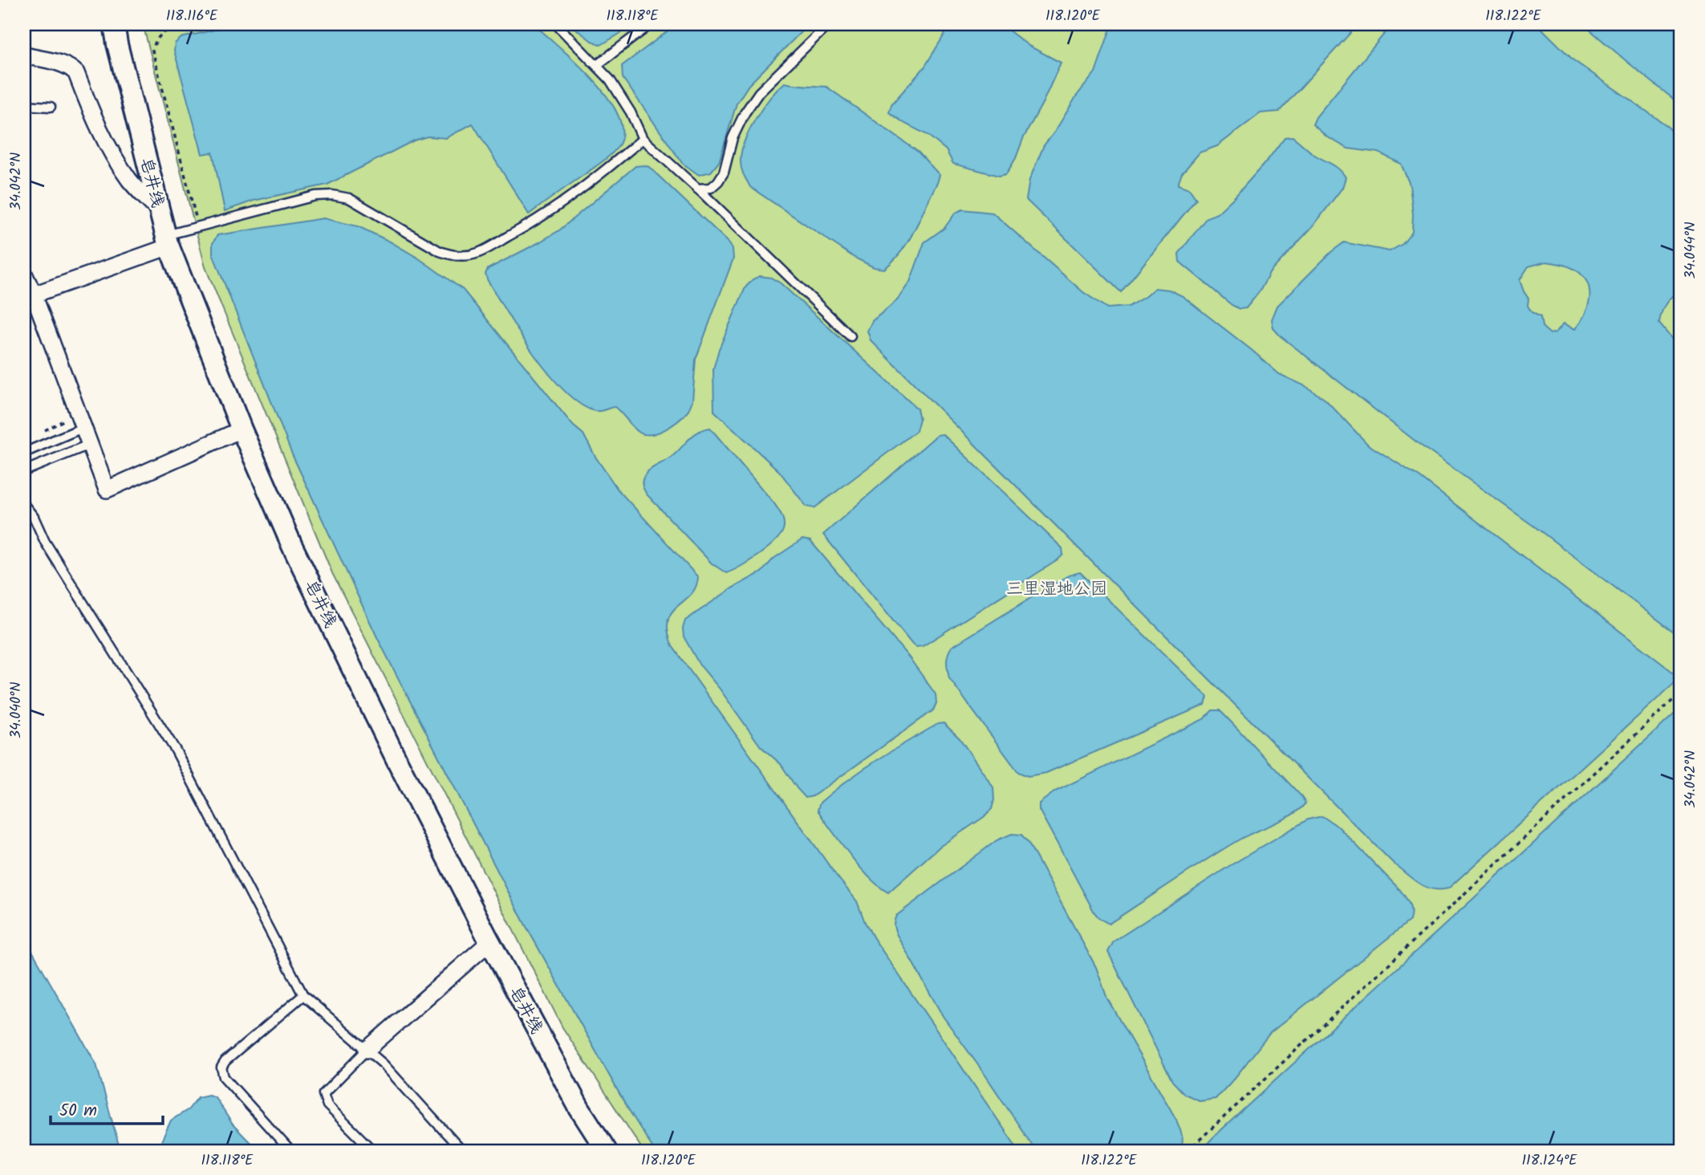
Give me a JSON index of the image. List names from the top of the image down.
{
  "streets": {
    "street": ["皂井线"]
  },
  "parks": ["三里湿地公园"],
  "scale_bar": "50 m",
  "coordinates": [
    "118.116°E",
    "118.118°E",
    "118.120°E",
    "118.122°E",
    "34.042°N",
    "34.044°N",
    "34.040°N",
    "118.124°E"
  ]
}
